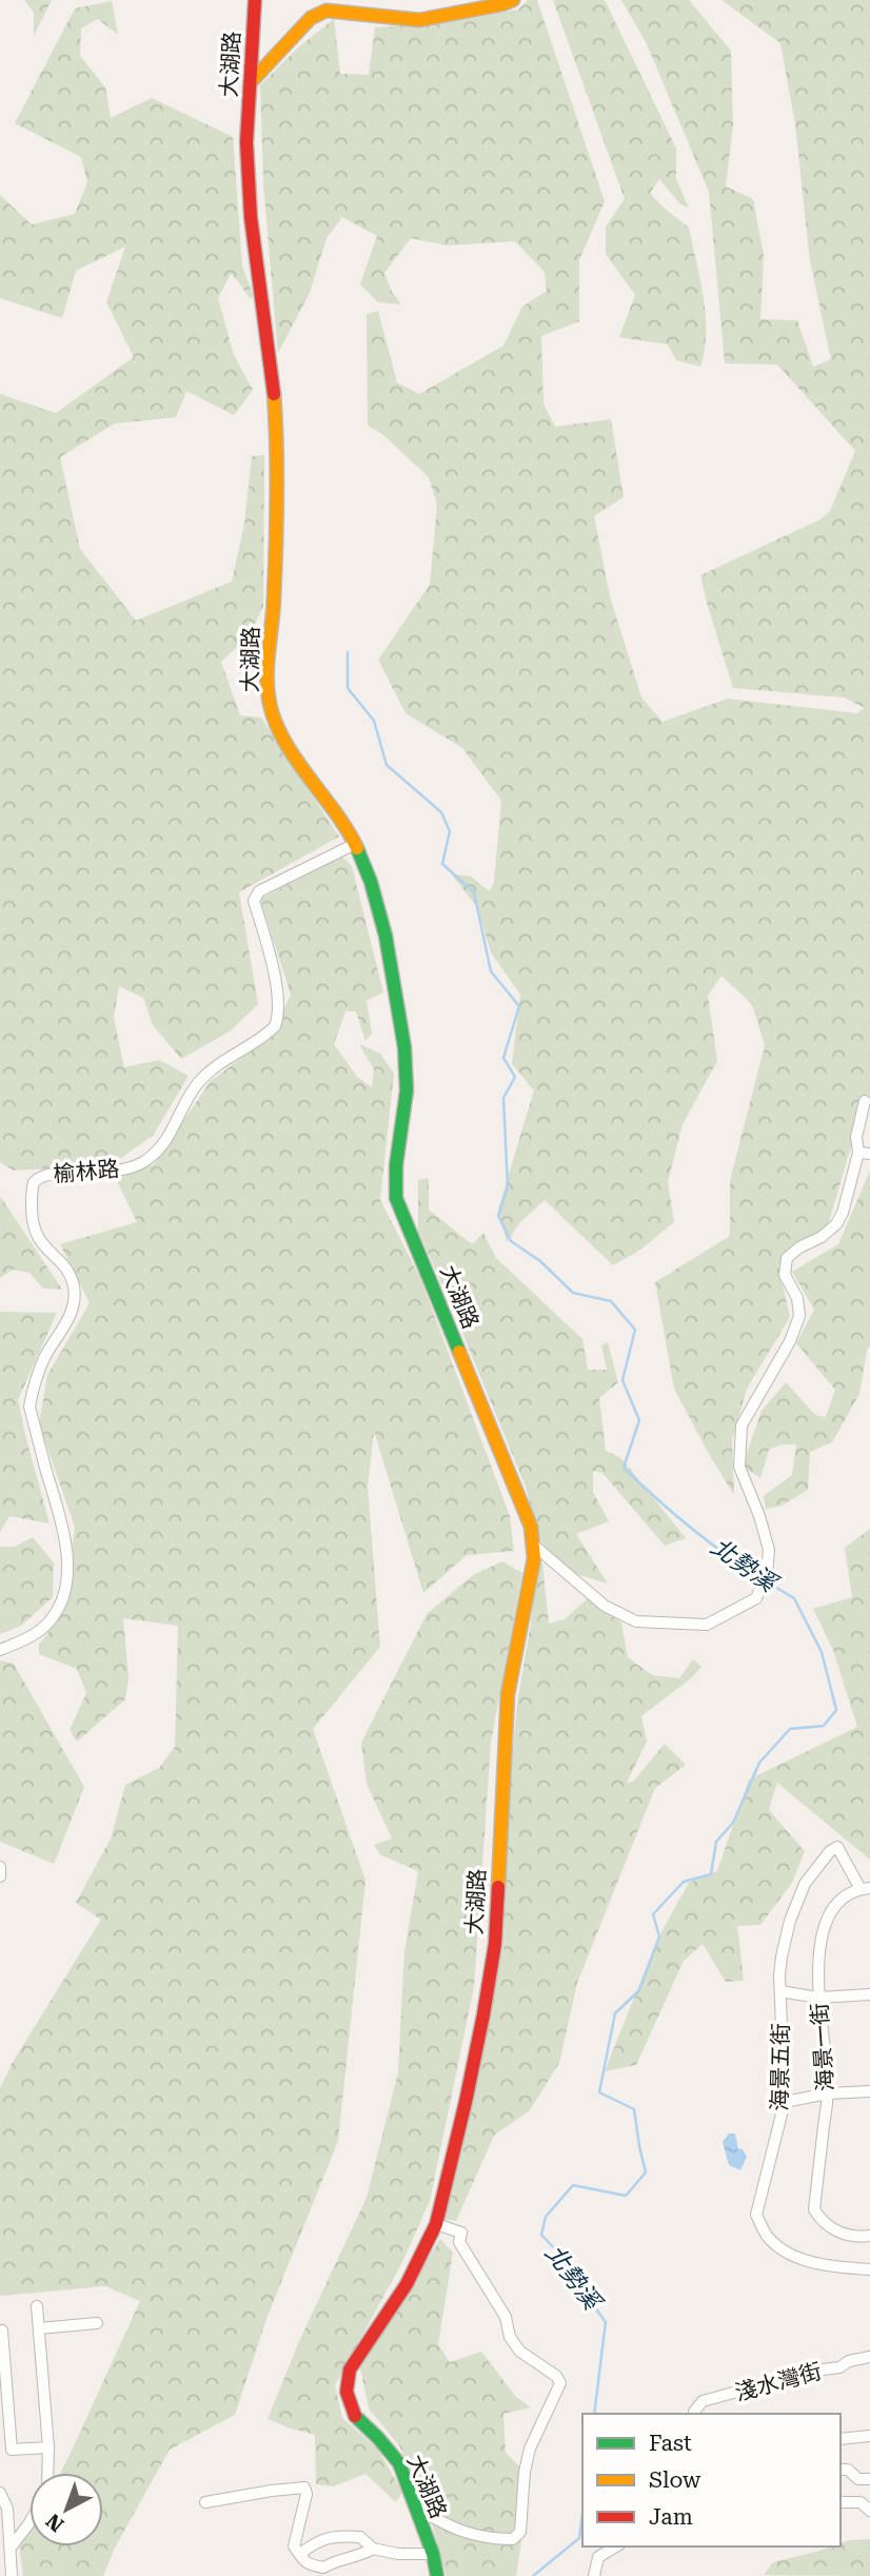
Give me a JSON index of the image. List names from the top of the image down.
{
  "streets": {
    "street": [
      "大湖路",
      "榆林路",
      "海景一街",
      "海景五街",
      "淺水灣街"
    ]
  },
  "crossings": [
    ["大湖路", "榆林路"],
    ["海景一街", "海景五街"]
  ],
  "water": ["北勢溪"],
  "legend": ["Fast", "Slow", "Jam"],
  "north": "bottom left"
}
